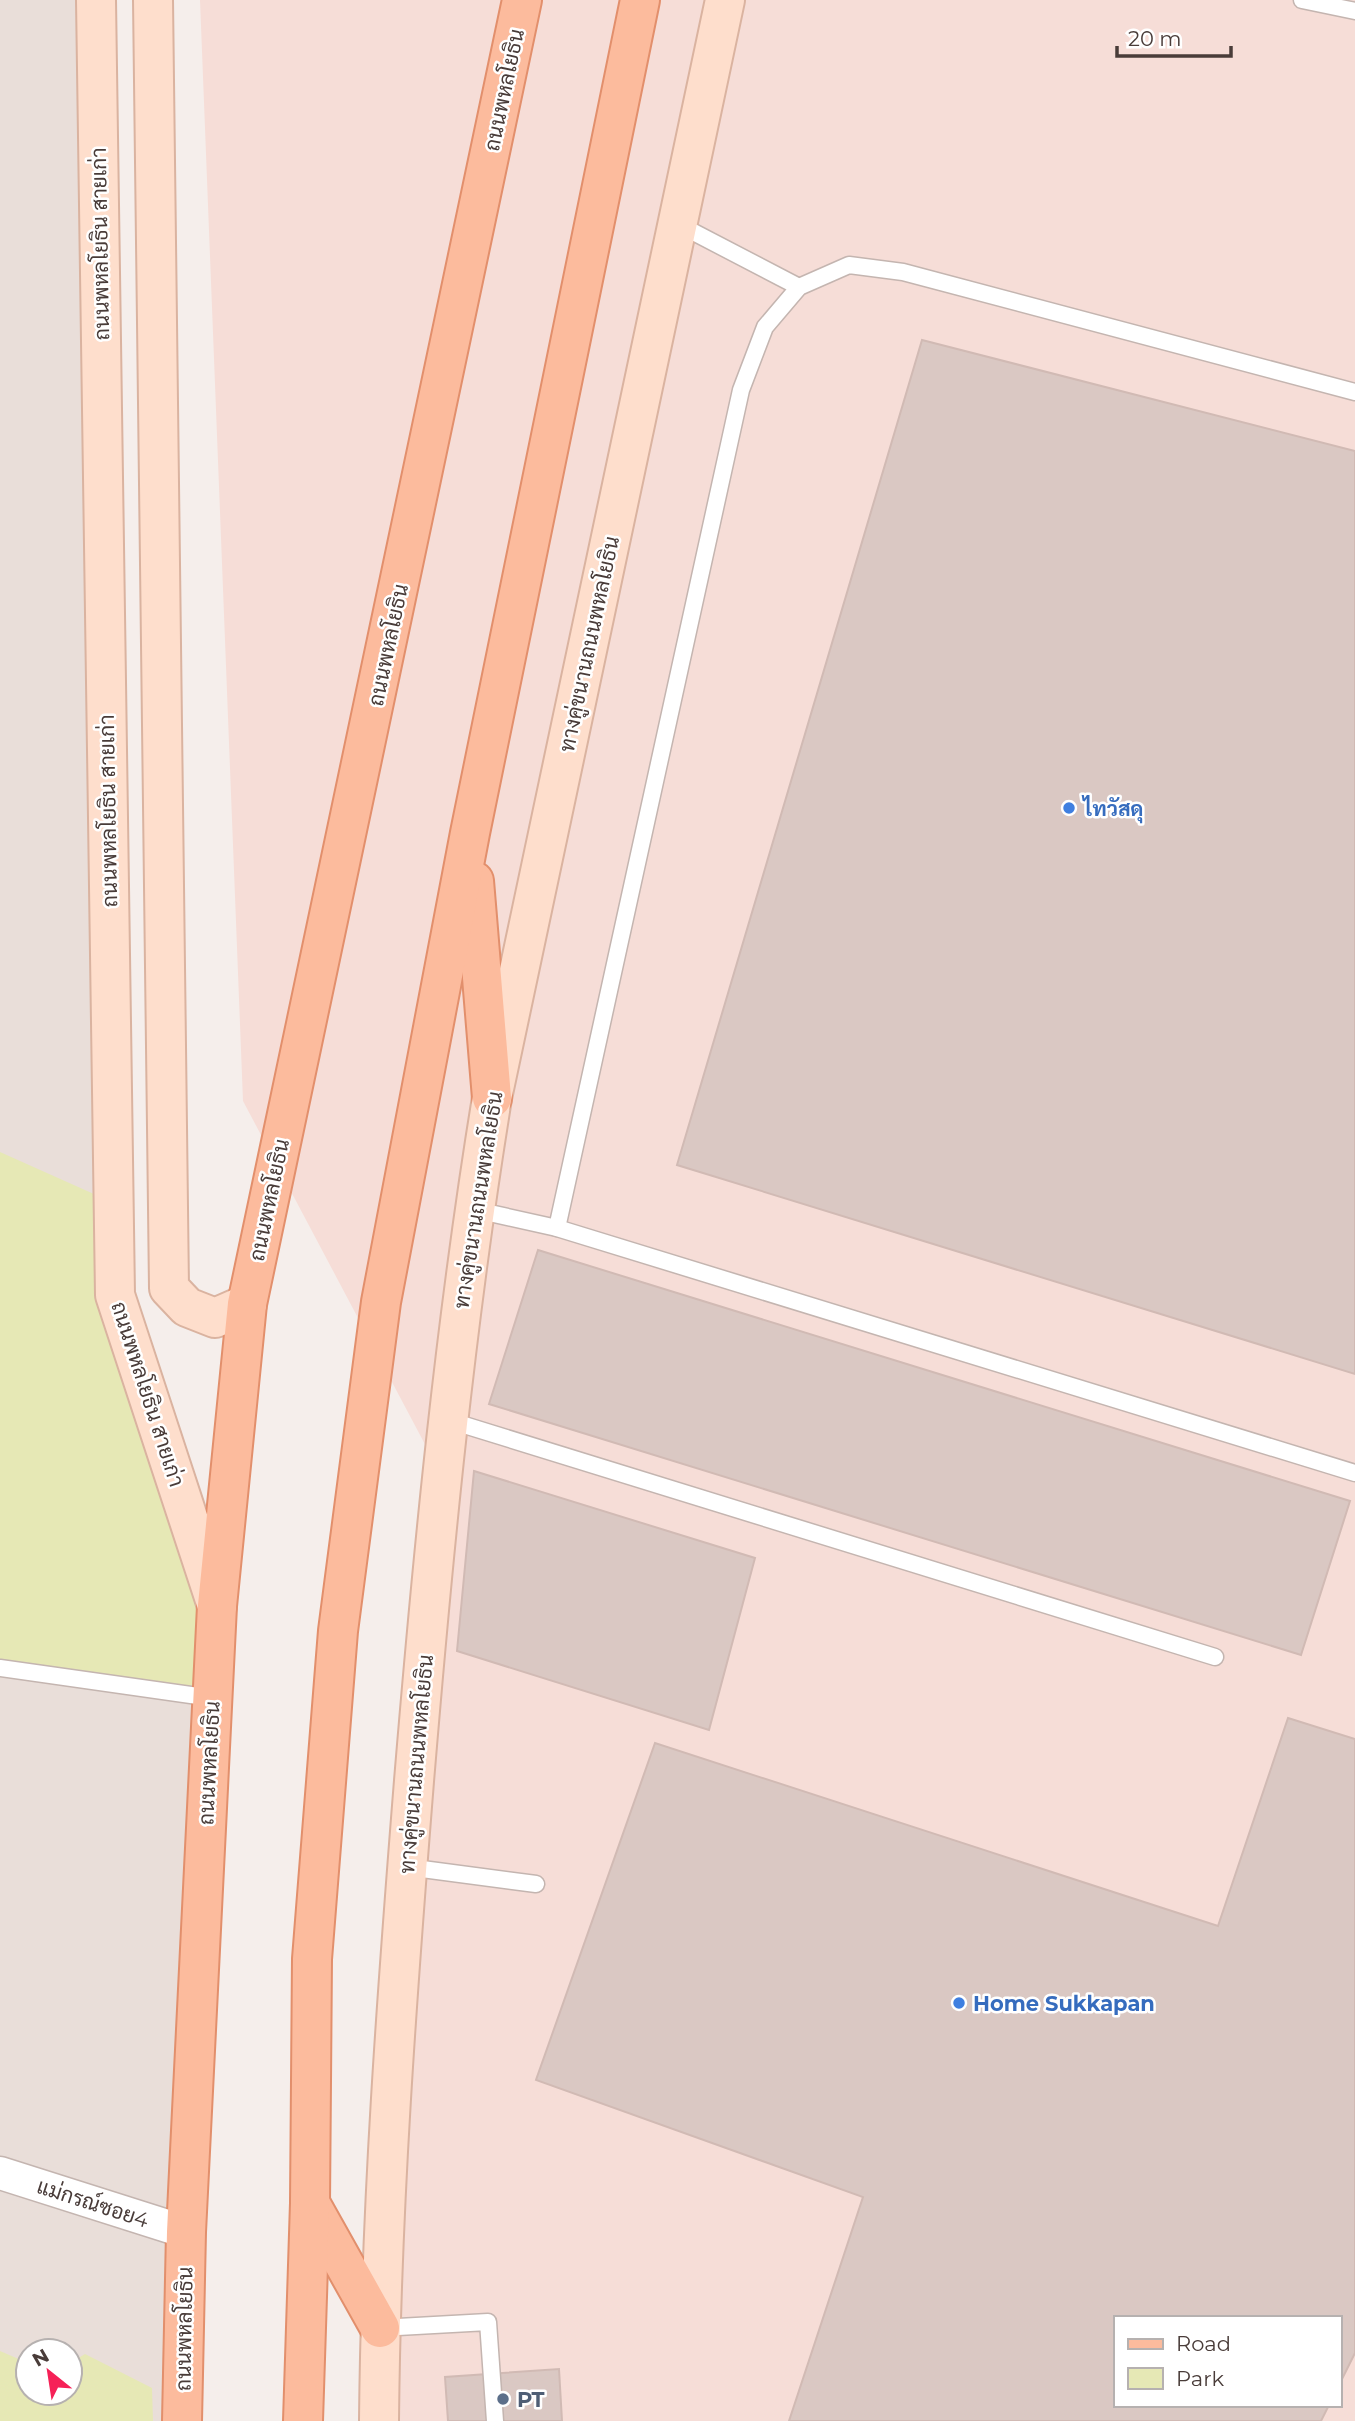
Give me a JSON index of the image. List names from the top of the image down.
{
  "streets": {
    "main road": ["ถนนพหลโยธิน", "ถนนพหลโยธิน สายเก่า", "ทางคู่ขนานถนนพหลโยธิน"],
    "street": ["แม่กรณ์ซอย4"]
  },
  "crossings": [
    ["ถนนพหลโยธิน", "ถนนพหลโยธิน สายเก่า"],
    ["ถนนพหลโยธิน", "แม่กรณ์ซอย4"]
  ],
  "places": ["ไทวัสดุ", "Home Sukkapan", "PT"],
  "legend": ["Road", "Park"],
  "scale_bar": "20 m",
  "north": "top left"
}
